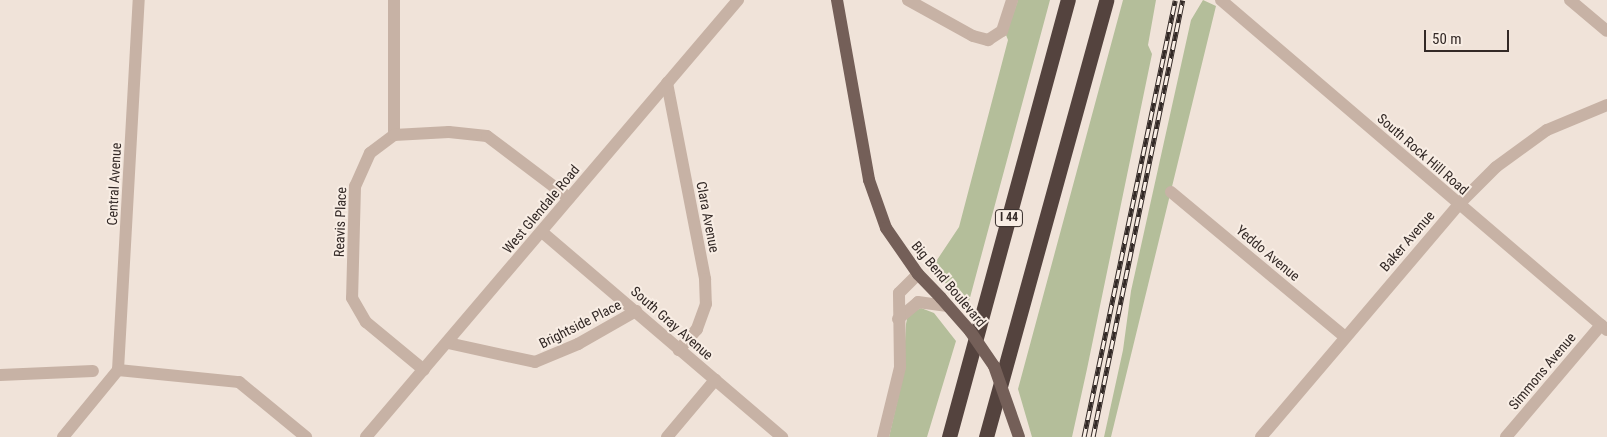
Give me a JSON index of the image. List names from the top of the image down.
{
  "streets": {
    "highway": ["I 44"],
    "main road": ["Big Bend Boulevard"],
    "street": [
      "South Rock Hill Road",
      "Central Avenue",
      "West Glendale Road",
      "Clara Avenue",
      "Reavis Place",
      "Baker Avenue",
      "Yeddo Avenue",
      "South Gray Avenue",
      "Brightside Place",
      "Simmons Avenue"
    ]
  },
  "crossings": [
    ["South Rock Hill Road", "Baker Avenue"],
    ["South Rock Hill Road", "Simmons Avenue"],
    ["West Glendale Road", "Clara Avenue"],
    ["West Glendale Road", "Reavis Place"],
    ["West Glendale Road", "South Gray Avenue"],
    ["West Glendale Road", "Brightside Place"],
    ["Clara Avenue", "South Gray Avenue"],
    ["Baker Avenue", "Yeddo Avenue"],
    ["South Gray Avenue", "Brightside Place"]
  ],
  "scale_bar": "50 m"
}
